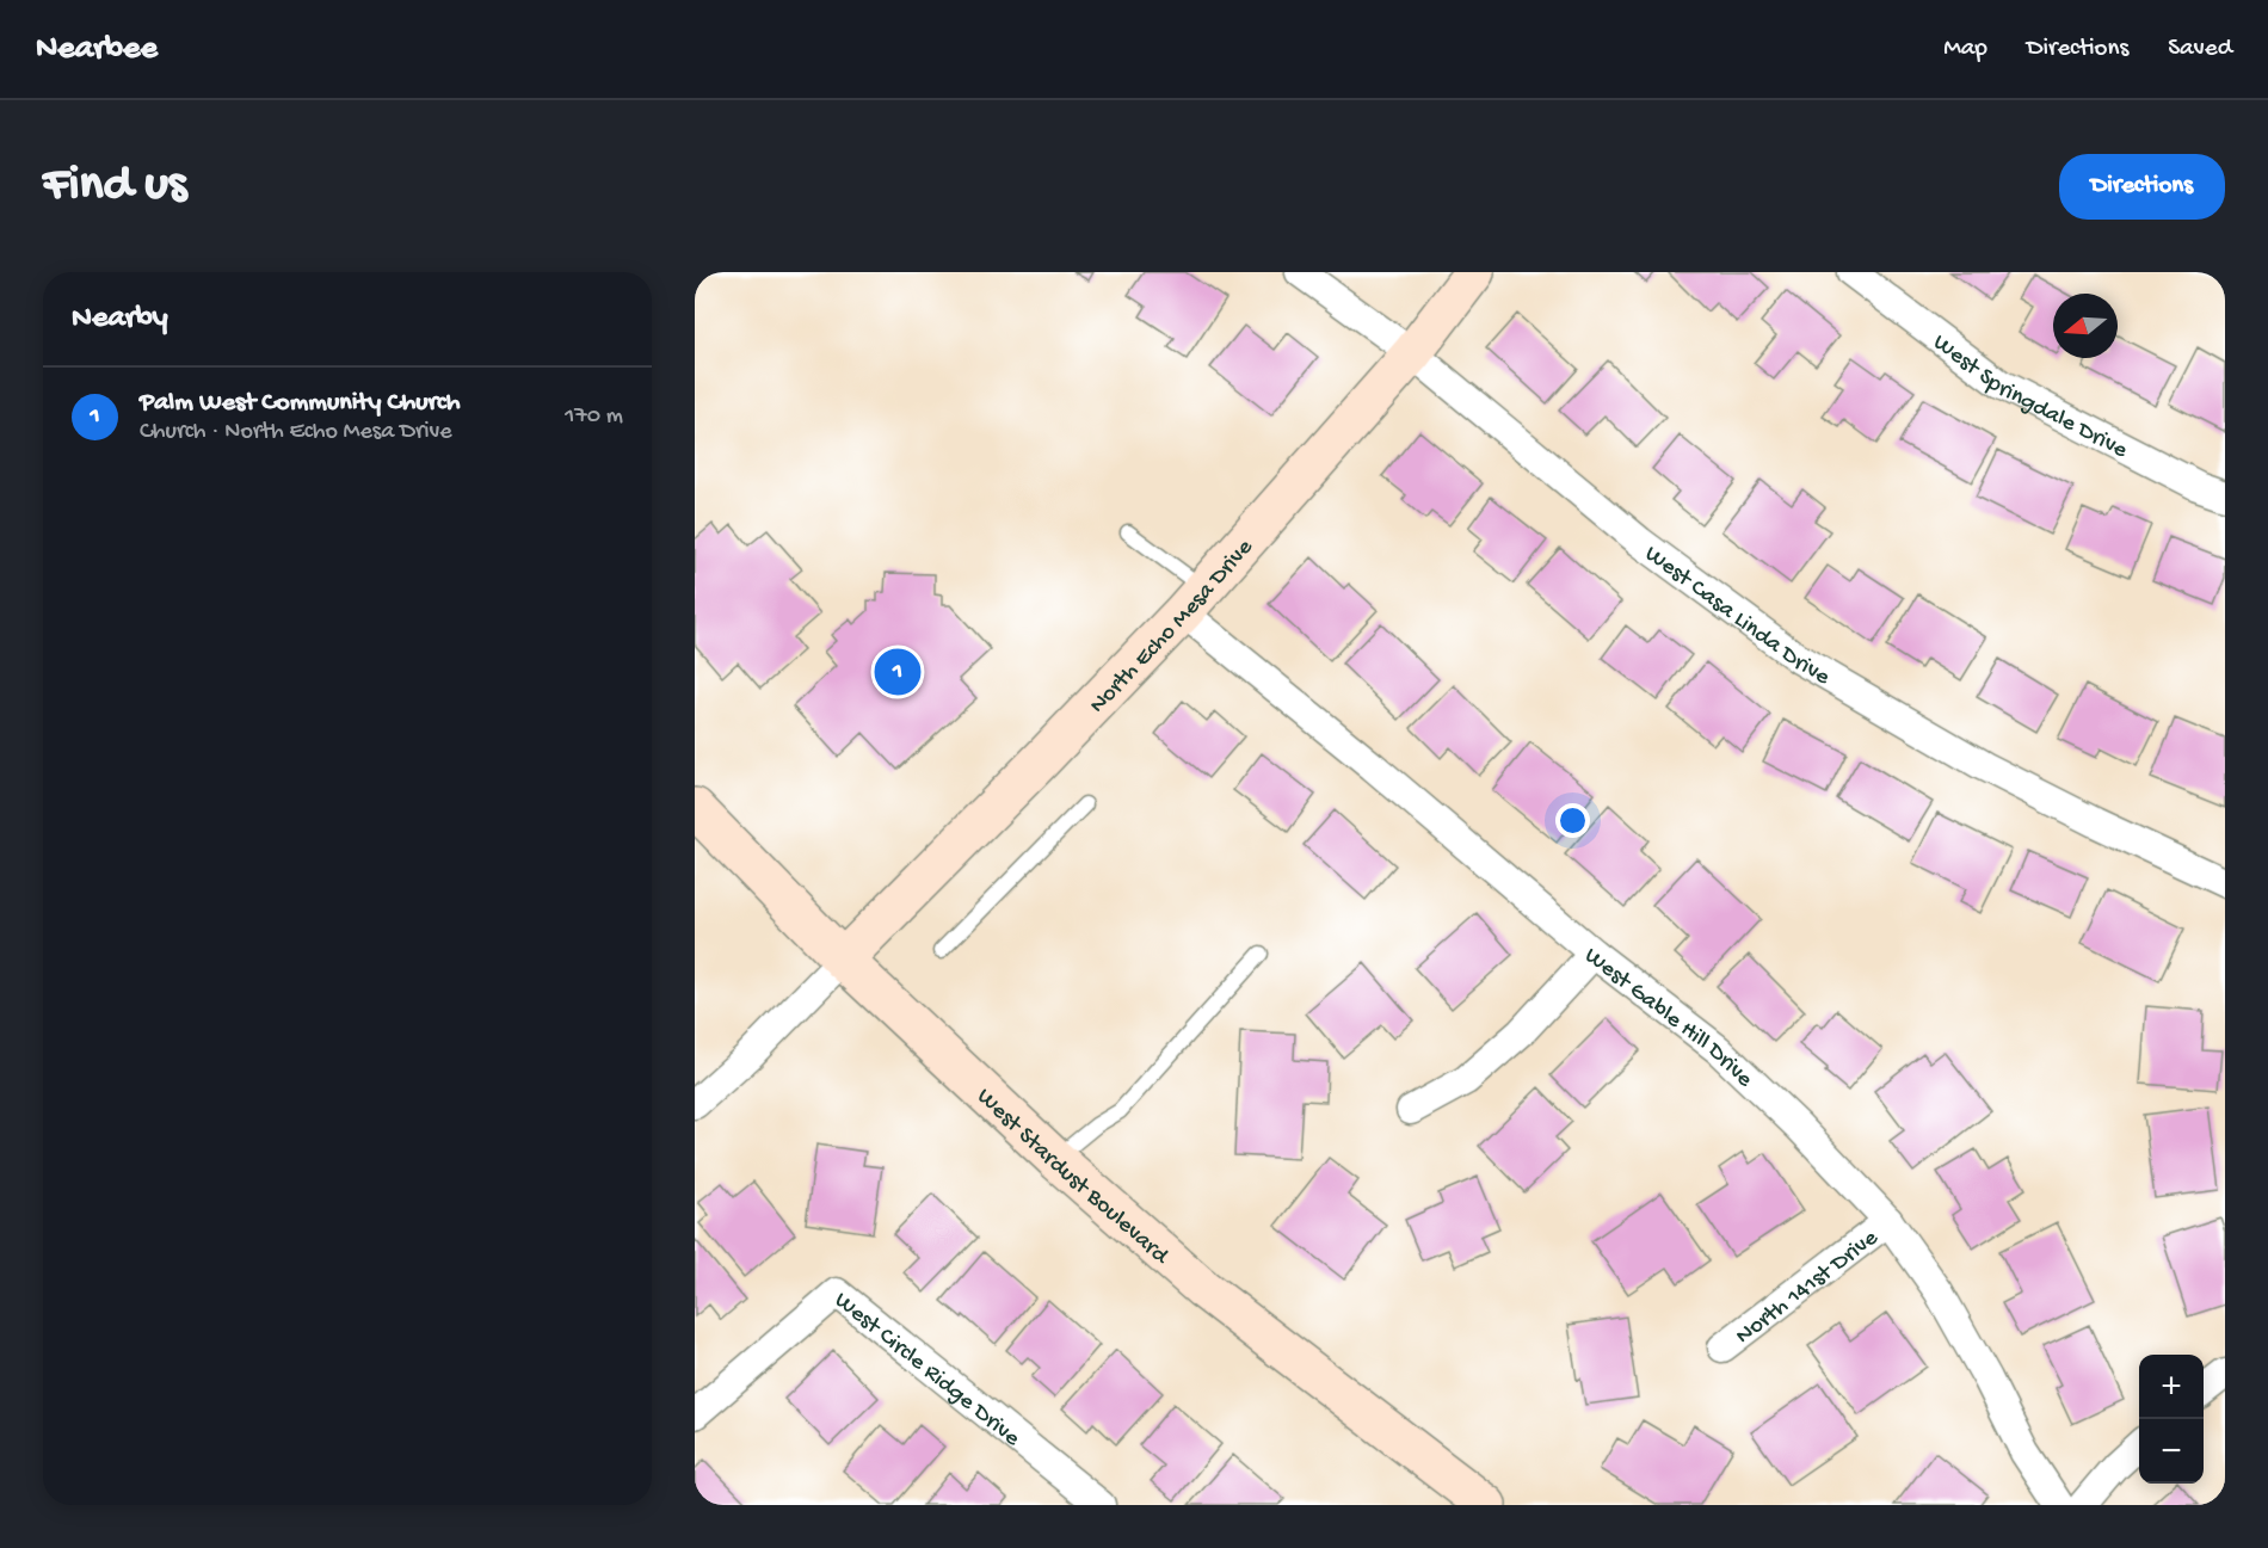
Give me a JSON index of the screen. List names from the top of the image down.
{
  "streets": {
    "street": [
      "West Springdale Drive",
      "West Casa Linda Drive",
      "North Echo Mesa Drive",
      "West Gable Hill Drive",
      "West Stardust Boulevard",
      "North 141st Drive",
      "West Circle Ridge Drive"
    ]
  },
  "crossings": [
    ["West Casa Linda Drive", "North Echo Mesa Drive"],
    ["North Echo Mesa Drive", "West Gable Hill Drive"],
    ["North Echo Mesa Drive", "West Stardust Boulevard"],
    ["West Gable Hill Drive", "North 141st Drive"]
  ],
  "north": "left",
  "page": {
    "header": "Nearbee",
    "nav": ["Map", "Directions", "Saved"],
    "buttons": "Directions",
    "title": "Find us",
    "heading": "Nearby",
    "list": [
      {
        "mark": "1",
        "name": "Palm West Community Church",
        "note": "Church · North Echo Mesa Drive",
        "value": "170 m"
      }
    ],
    "pins": "1",
    "map_buttons": ["+", "−"]
  }
}
